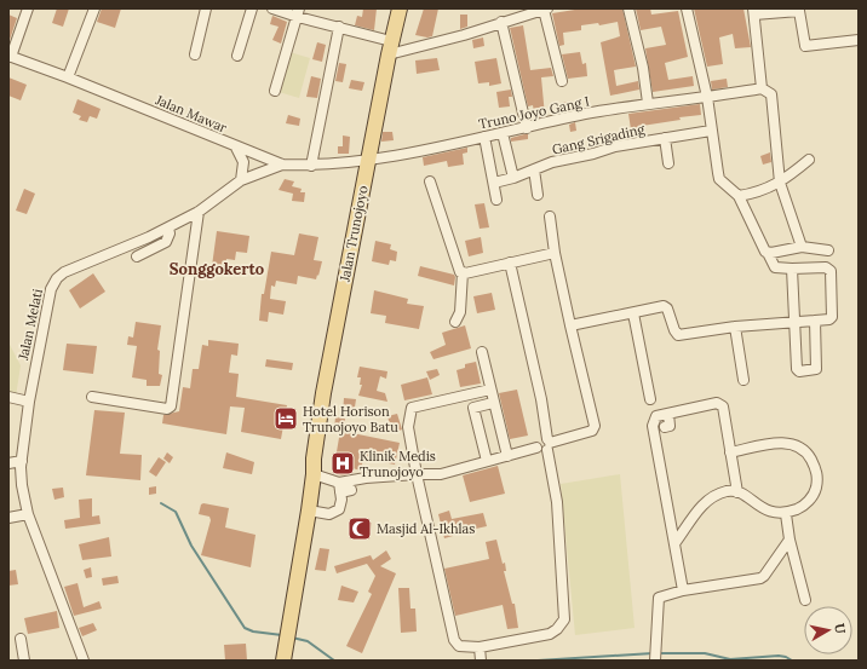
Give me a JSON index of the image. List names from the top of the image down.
{
  "streets": {
    "main road": ["Jalan Trunojoyo"],
    "street": [
      "Truno Joyo Gang I",
      "Jalan Mawar",
      "Gang Srigading",
      "Jalan Melati"
    ]
  },
  "crossings": [
    ["Truno Joyo Gang I", "Jalan Mawar"],
    ["Truno Joyo Gang I", "Jalan Trunojoyo"],
    ["Jalan Mawar", "Jalan Trunojoyo"],
    ["Jalan Mawar", "Jalan Melati"]
  ],
  "districts": ["Songgokerto"],
  "places": {
    "hotel": ["Hotel Horison Trunojoyo Batu"],
    "hospital": ["Klinik Medis Trunojoyo"],
    "mosque": ["Masjid Al-Ikhlas"]
  },
  "north": "right"
}
